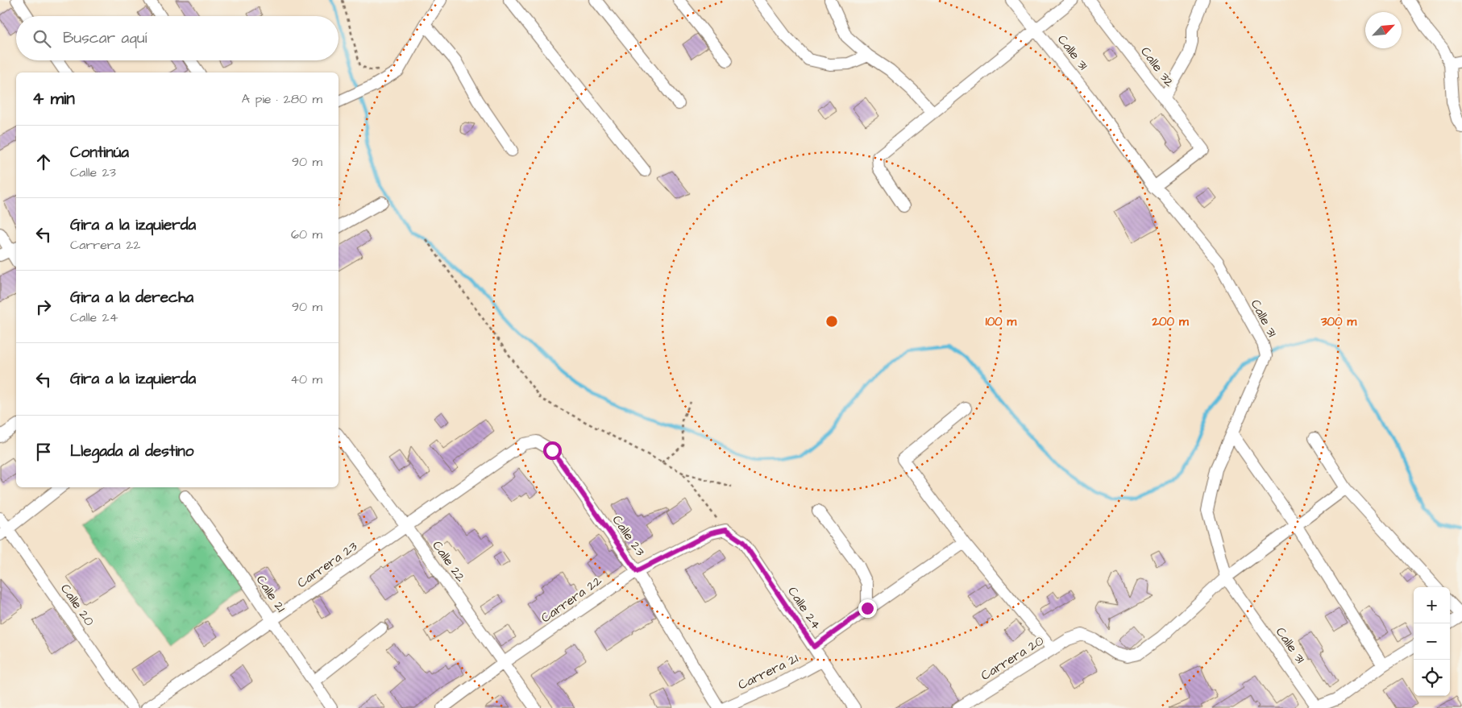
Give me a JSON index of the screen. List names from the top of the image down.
{
  "streets": {
    "street": [
      "Calle 31",
      "Calle 32",
      "Calle 23",
      "Calle 22",
      "Carrera 23",
      "Calle 21",
      "Carrera 22",
      "Calle 20",
      "Calle 24",
      "Carrera 20",
      "Carrera 21"
    ]
  },
  "crossings": [
    ["Calle 31", "Calle 32"],
    ["Calle 31", "Carrera 20"],
    ["Calle 23", "Carrera 23"],
    ["Calle 23", "Carrera 22"],
    ["Calle 22", "Carrera 23"],
    ["Calle 22", "Carrera 22"],
    ["Carrera 23", "Calle 21"],
    ["Carrera 22", "Calle 24"],
    ["Calle 24", "Carrera 21"]
  ],
  "north": "top right",
  "page": {
    "search": "Buscar aquí",
    "heading": ["4 min", "A pie · 280 m"],
    "list": [
      ["Continúa", "Calle 23", "90 m"],
      ["Gira a la izquierda", "Carrera 22", "60 m"],
      ["Gira a la derecha", "Calle 24", "90 m"],
      ["Gira a la izquierda", "40 m"],
      "Llegada al destino"
    ],
    "map_buttons": ["+", "−"]
  },
  "rings": ["100 m", "200 m", "300 m"]
}
